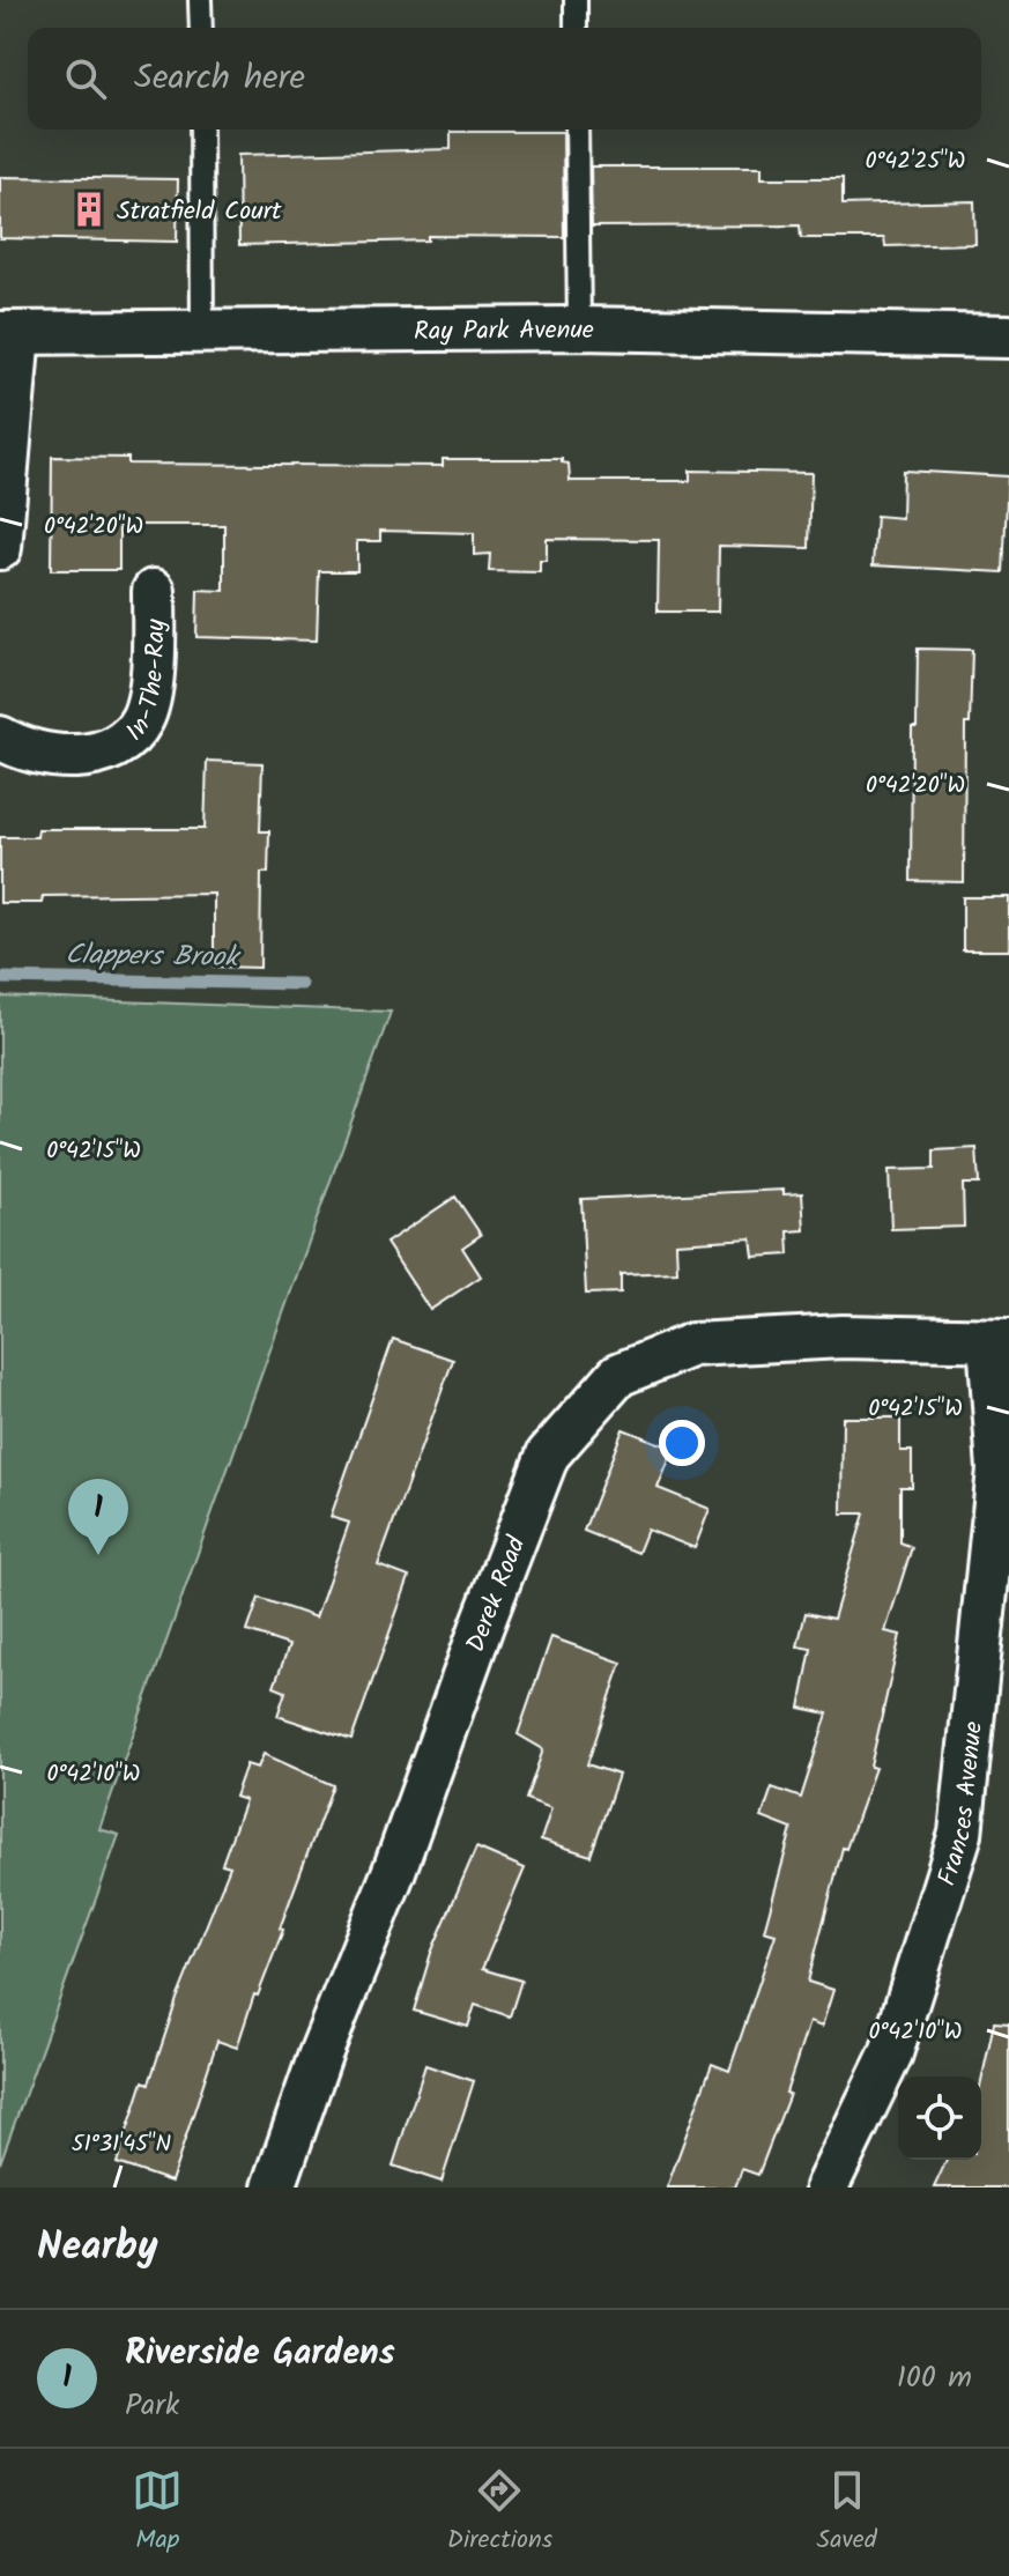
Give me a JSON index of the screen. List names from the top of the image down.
{
  "streets": {
    "street": [
      "Ray Park Avenue",
      "In-The-Ray",
      "Derek Road",
      "Frances Avenue"
    ]
  },
  "crossings": [
    ["Derek Road", "Frances Avenue"]
  ],
  "water": ["Clappers Brook"],
  "places": {
    "building": ["Stratfield Court"]
  },
  "page": {
    "search": "Search here",
    "pins": "1",
    "heading": "Nearby",
    "list": [
      {
        "mark": "1",
        "name": "Riverside Gardens",
        "note": "Park",
        "value": "100 m"
      }
    ],
    "nav": ["Map", "Directions", "Saved"]
  },
  "coordinates": [
    "0°42'25\"W",
    "0°42'20\"W",
    "0°42'15\"W",
    "0°42'10\"W",
    "51°31'45\"N"
  ]
}
